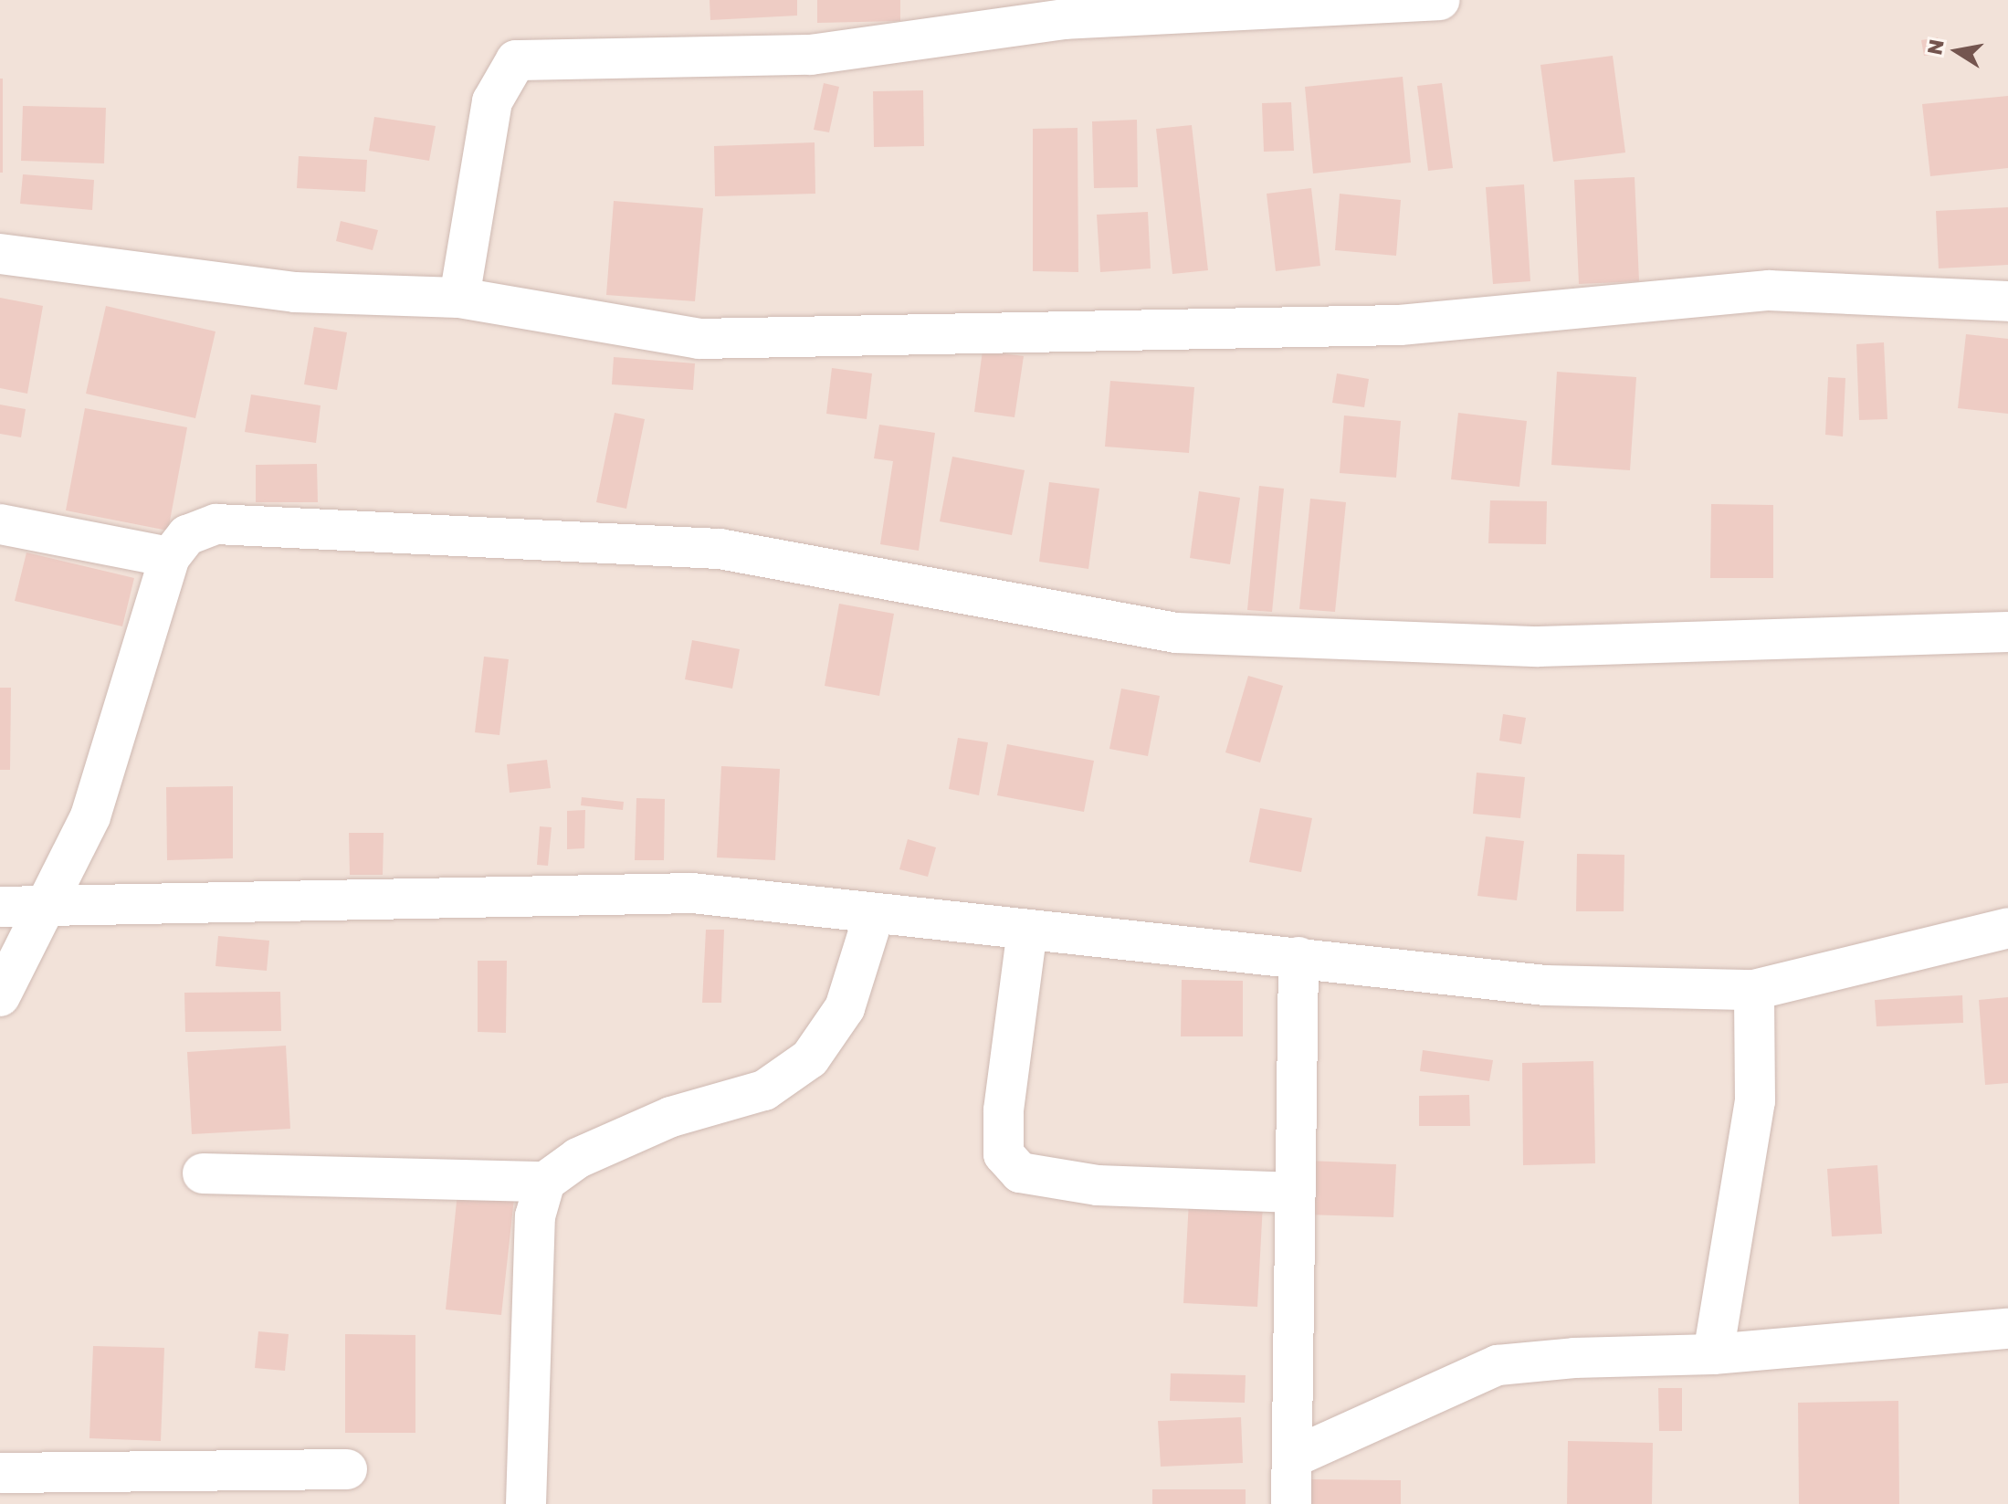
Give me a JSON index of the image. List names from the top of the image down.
{
  "north": "left"
}
